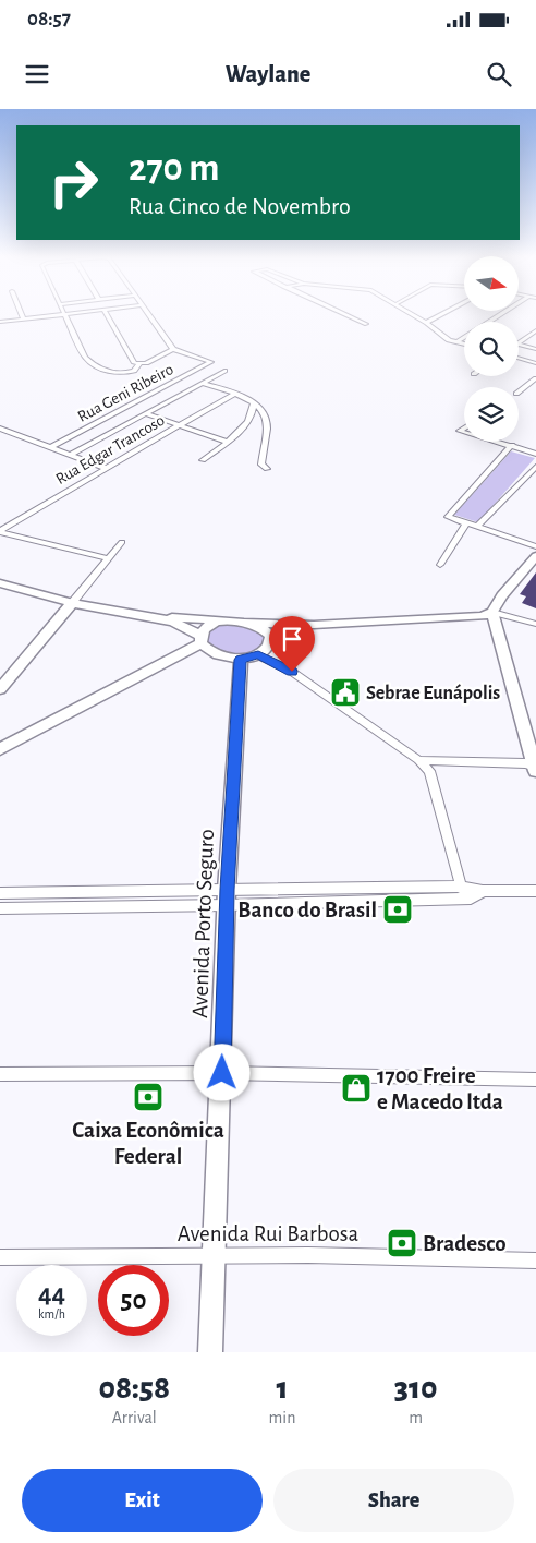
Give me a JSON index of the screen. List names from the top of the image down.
{
  "streets": {
    "main road": ["Avenida Porto Seguro"],
    "street": ["Rua Geni Ribeiro", "Rua Edgar Trancoso", "Avenida Rui Barbosa"]
  },
  "crossings": [
    ["Avenida Porto Seguro", "Avenida Rui Barbosa"]
  ],
  "places": {
    "public building": ["Sebrae Eunápolis"],
    "bank": ["Banco do Brasil", "Caixa Econômica Federal", "Bradesco"],
    "shop": ["1700 Freire e Macedo ltda"]
  },
  "north": "right",
  "page": {
    "status": "08:57",
    "header": "Waylane",
    "turn": ["270 m", "Rua Cinco de Novembro"],
    "speed": "44 km/h",
    "limit": "50",
    "eta": [
      "08:58",
      "Arrival",
      "1",
      "min",
      "310",
      "m"
    ],
    "buttons": ["Exit", "Share"]
  }
}
